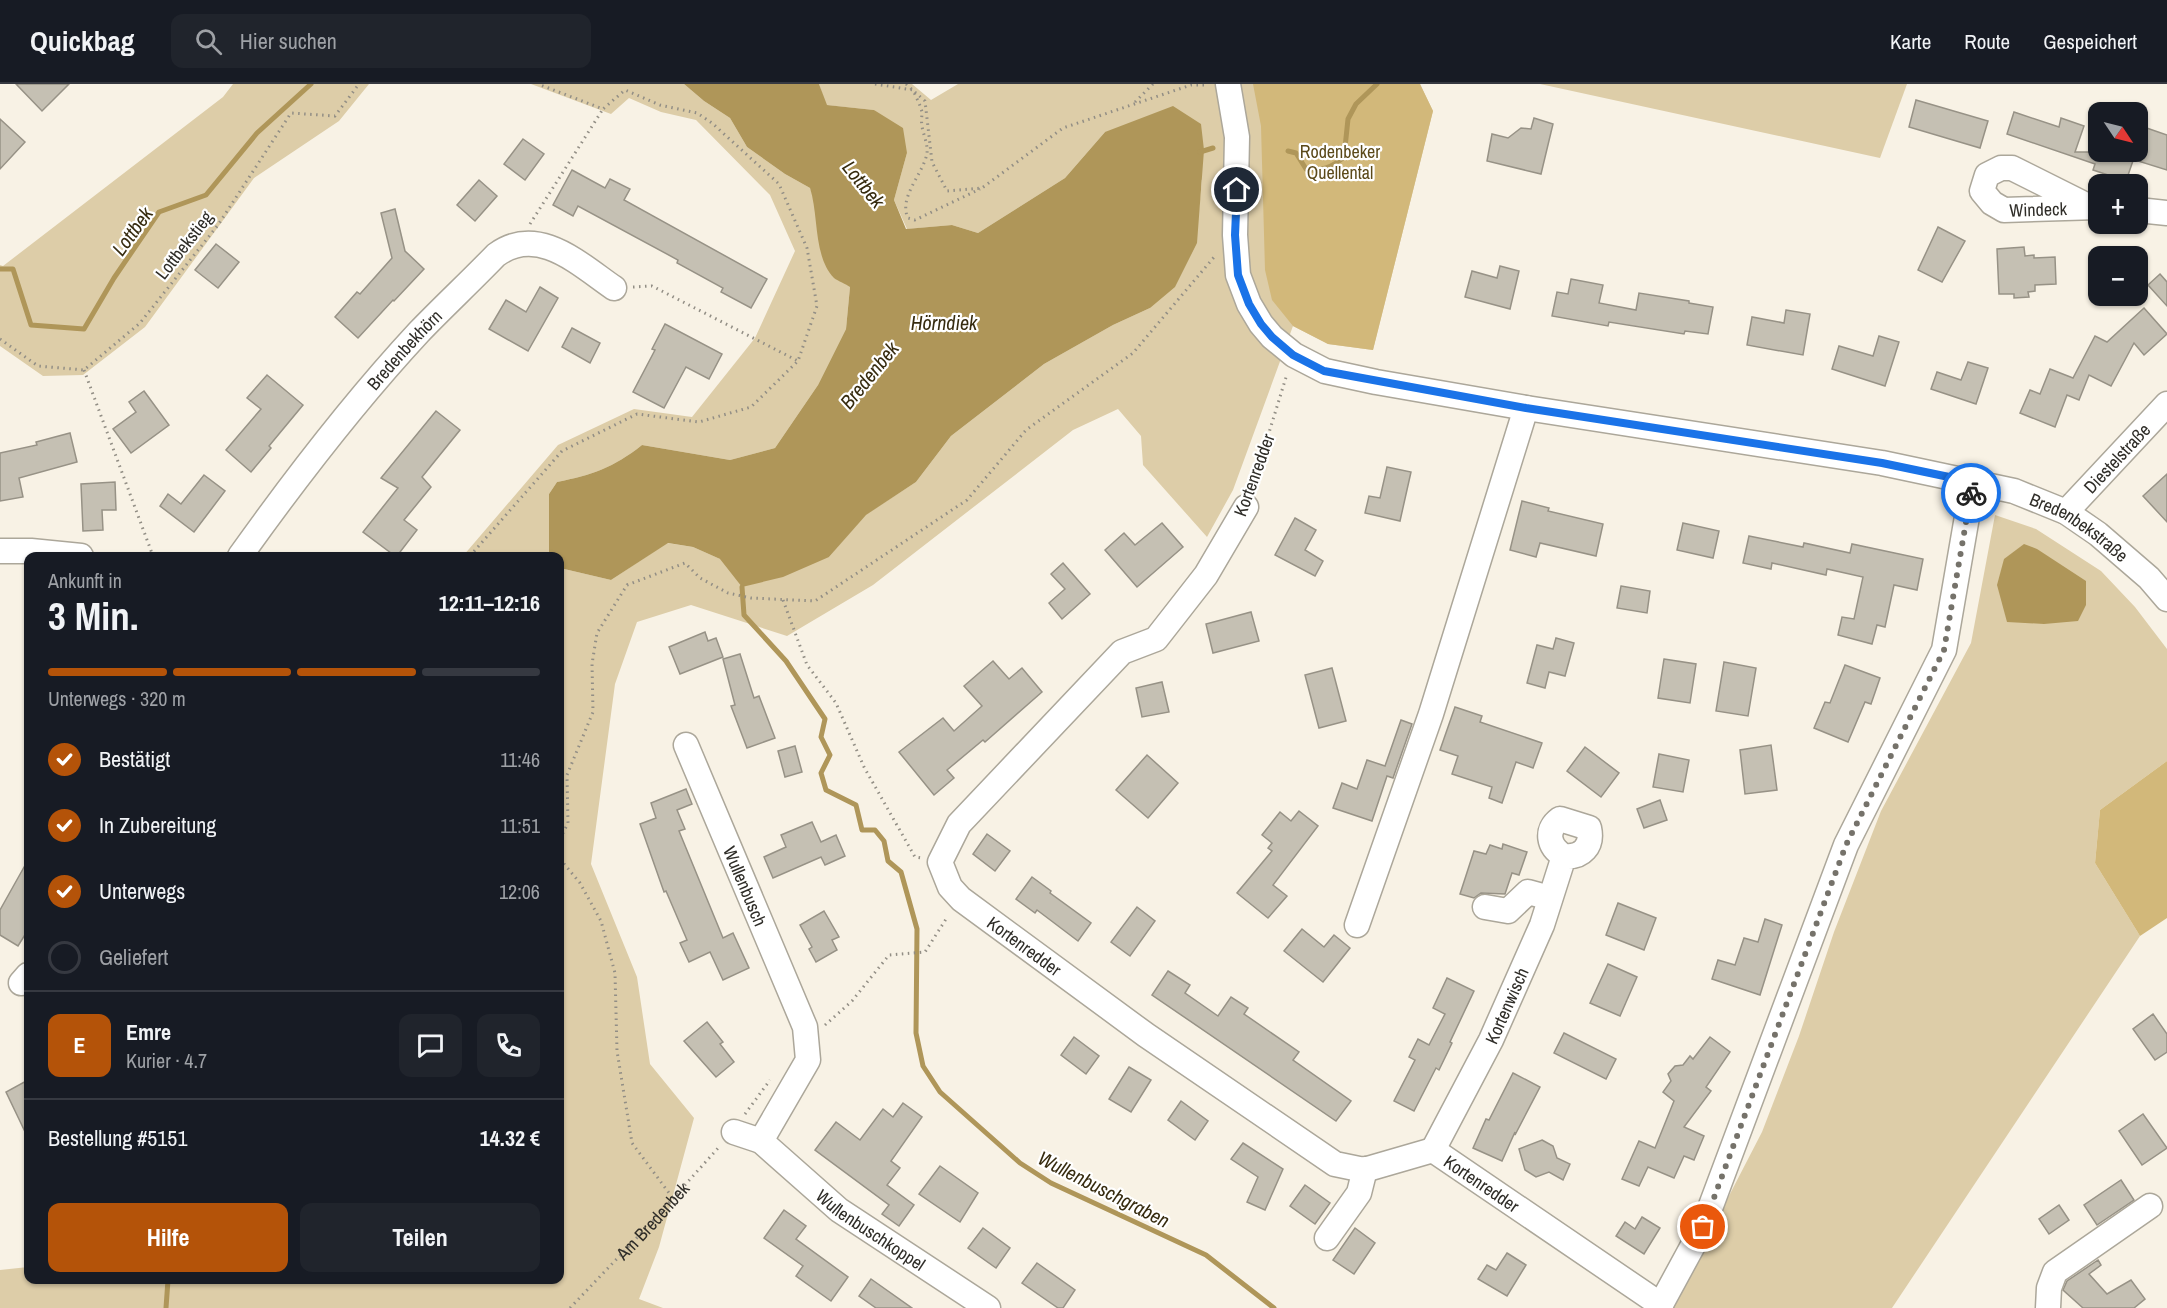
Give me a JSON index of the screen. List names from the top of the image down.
{
  "streets": {
    "street": [
      "Bredenbekhörn",
      "Diestelstraße",
      "Kortenredder",
      "Bredenbekstraße",
      "Wullenbusch",
      "Kortenwisch",
      "Wullenbuschkoppel"
    ],
    "path": ["Lottbekstieg", "Am Bredenbek"]
  },
  "crossings": [
    ["Diestelstraße", "Bredenbekstraße"],
    ["Kortenredder", "Bredenbekstraße"],
    ["Kortenredder", "Kortenwisch"]
  ],
  "water": [
    "Lottbek",
    "Hörndiek",
    "Bredenbek",
    "Wullenbuschgraben"
  ],
  "parks": ["Rodenbeker Quellental"],
  "north": "bottom right",
  "page": {
    "header": "Quickbag",
    "search": "Hier suchen",
    "nav": ["Karte", "Route", "Gespeichert"],
    "map_buttons": ["+", "−"],
    "heading": ["3 Min.", "Ankunft in", "12:11–12:16"],
    "panel": [
      "Emre",
      "Kurier · 4.7",
      "Bestellung #5151",
      "14.32 €"
    ],
    "bar": "Unterwegs · 320 m",
    "list": [
      ["Bestätigt", "11:46"],
      ["In Zubereitung", "11:51"],
      ["Unterwegs", "12:06"],
      "Geliefert"
    ],
    "round": "E",
    "buttons": ["Hilfe", "Teilen"]
  }
}
